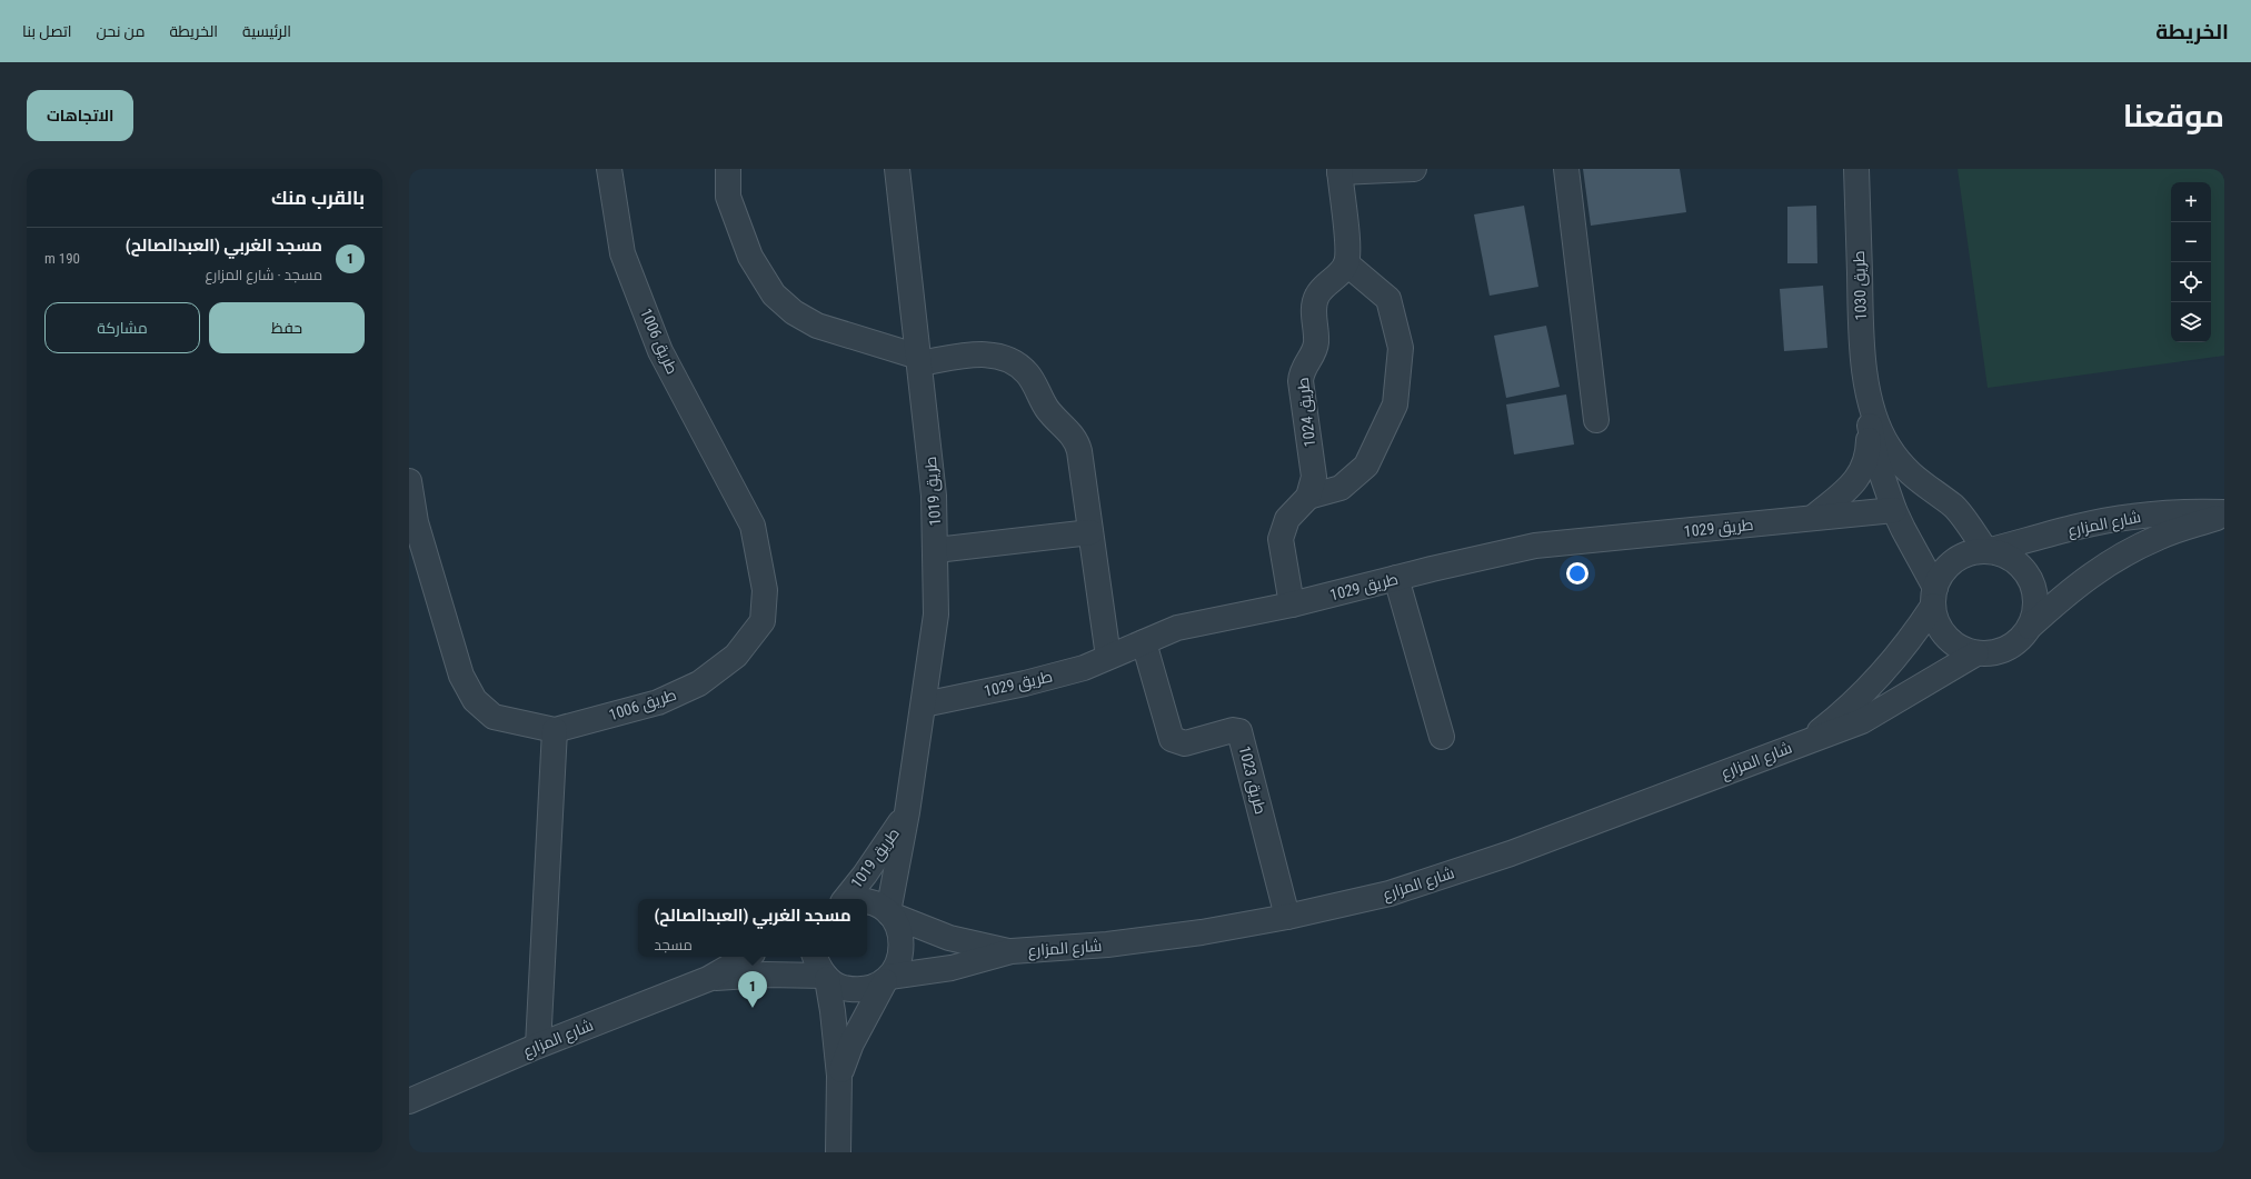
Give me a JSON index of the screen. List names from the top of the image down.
{
  "streets": {
    "street": [
      "طريق 1030",
      "طريق 1006",
      "طريق 1024",
      "طريق 1019",
      "شارع المزارع",
      "طريق 1029",
      "طريق 1023"
    ]
  },
  "crossings": [
    ["طريق 1024", "طريق 1029"],
    ["طريق 1019", "شارع المزارع"],
    ["طريق 1019", "طريق 1029"],
    ["شارع المزارع", "طريق 1023"],
    ["طريق 1029", "طريق 1023"]
  ],
  "page": {
    "header": "الخريطة",
    "nav": [
      "الرئيسية",
      "الخريطة",
      "من نحن",
      "اتصل بنا"
    ],
    "title": "موقعنا",
    "buttons": [
      "الاتجاهات",
      ["حفظ", "مشاركة"]
    ],
    "heading": "بالقرب منك",
    "map_buttons": ["+", "−"],
    "list": [
      {
        "mark": "1",
        "name": "مسجد الغربي (العبدالصالح)",
        "note": "مسجد · شارع المزارع",
        "value": "190 m"
      }
    ],
    "popup": ["مسجد الغربي (العبدالصالح)", "مسجد"],
    "pins": "1"
  }
}
